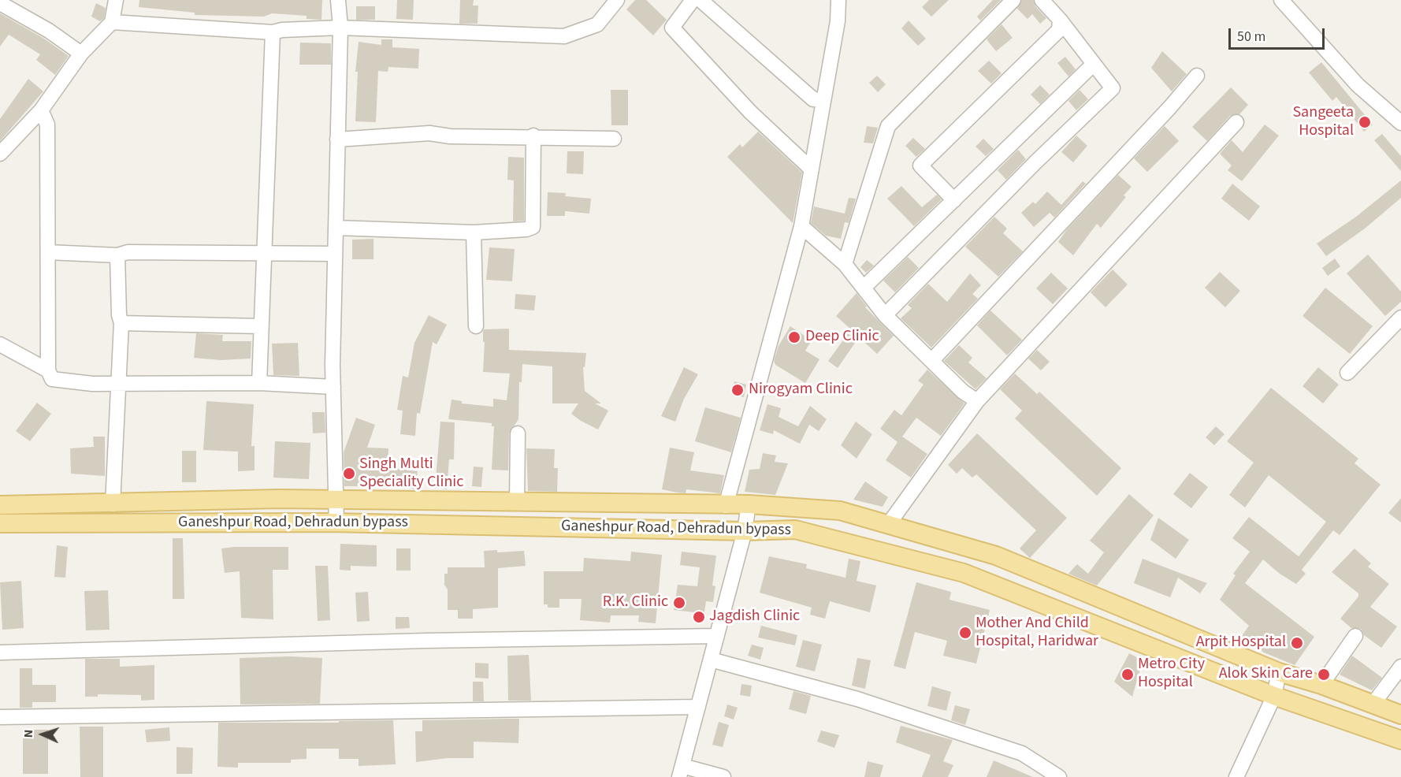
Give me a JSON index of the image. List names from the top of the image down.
{
  "streets": {
    "main road": ["Ganeshpur Road, Dehradun bypass"]
  },
  "places": [
    "Sangeeta Hospital",
    "Deep Clinic",
    "Nirogyam Clinic",
    "Singh Multi Speciality Clinic",
    "R.K. Clinic",
    "Jagdish Clinic",
    "Mother And Child Hospital, Haridwar",
    "Arpit Hospital",
    "Metro City Hospital",
    "Alok Skin Care"
  ],
  "scale_bar": "50 m",
  "north": "left"
}
